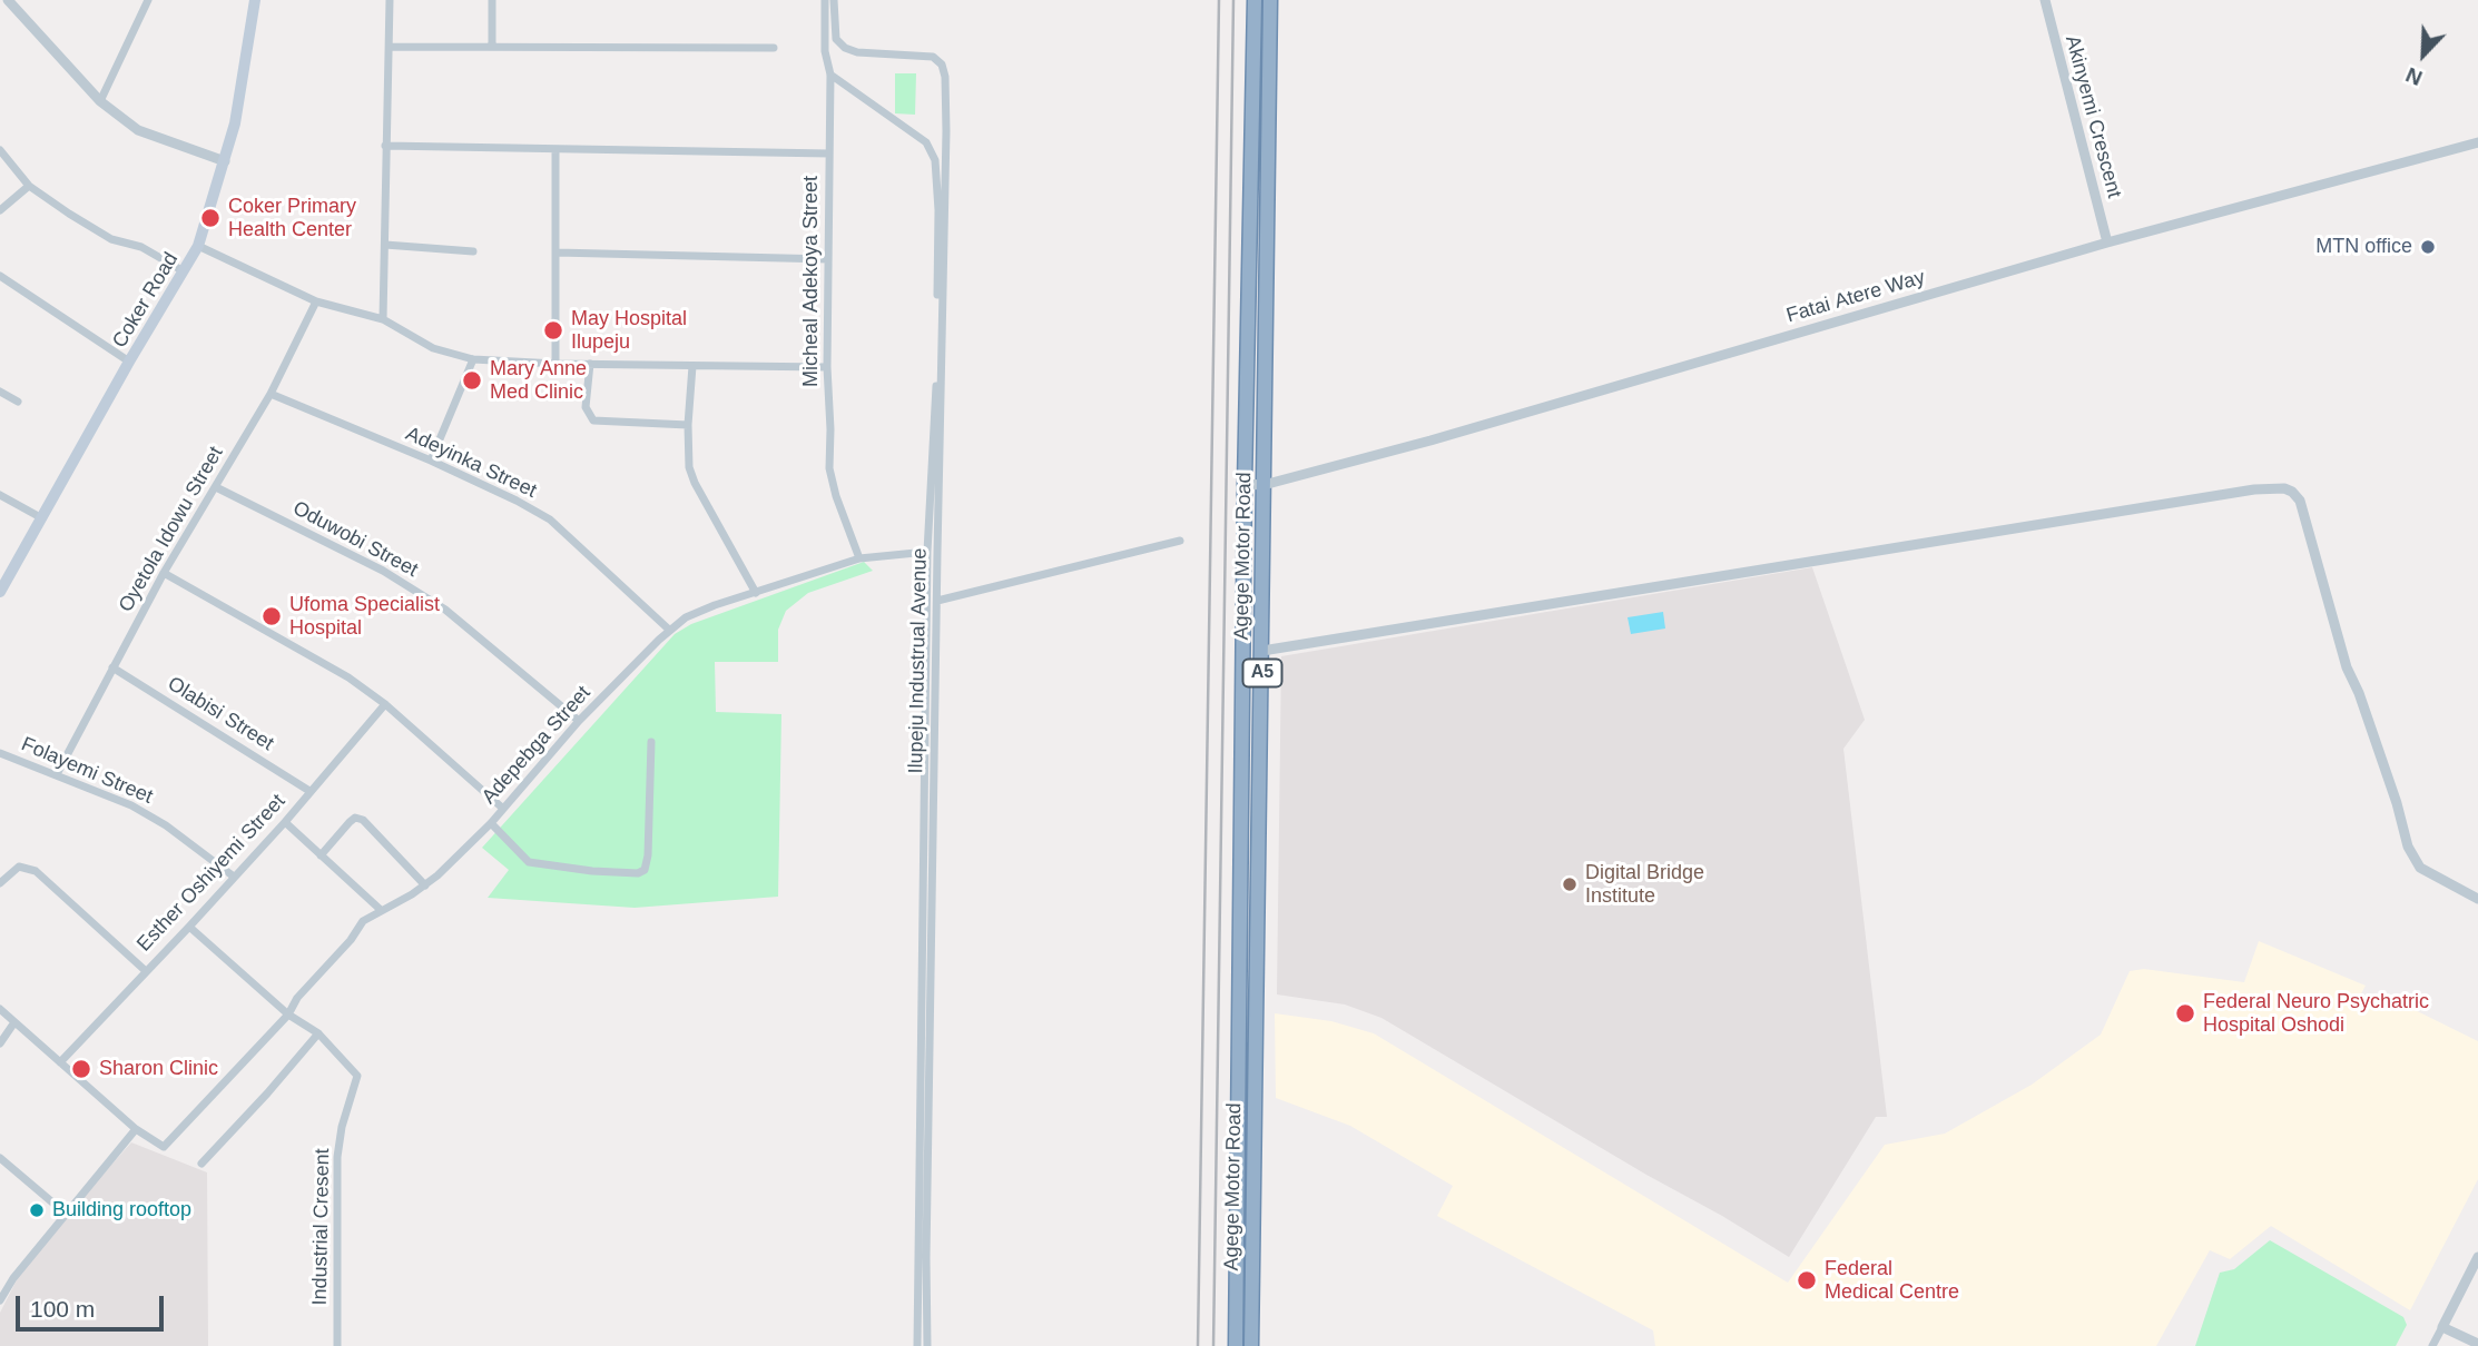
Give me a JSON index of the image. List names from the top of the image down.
{
  "streets": {
    "highway": ["Agege Motor Road", "A5"],
    "main road": ["Coker Road"],
    "street": [
      "Akinyemi Crescent",
      "Micheal Adekoya Street",
      "Fatai Atere Way",
      "Adeyinka Street",
      "Oyetola Idowu Street",
      "Oduwobi Street",
      "Ilupeju Industrual Avenue",
      "Olabisi Street",
      "Adepebga Street",
      "Folayemi Street",
      "Esther Oshiyemi Street",
      "Industrial Cresent"
    ]
  },
  "crossings": [
    ["Akinyemi Crescent", "Fatai Atere Way"],
    ["Micheal Adekoya Street", "Ilupeju Industrual Avenue"],
    ["Micheal Adekoya Street", "Adepebga Street"],
    ["Fatai Atere Way", "Agege Motor Road"],
    ["Adeyinka Street", "Oyetola Idowu Street"],
    ["Adeyinka Street", "Adepebga Street"],
    ["Oyetola Idowu Street", "Oduwobi Street"],
    ["Oyetola Idowu Street", "Olabisi Street"],
    ["Oyetola Idowu Street", "Folayemi Street"],
    ["Oduwobi Street", "Adepebga Street"],
    ["Ilupeju Industrual Avenue", "Adepebga Street"],
    ["Olabisi Street", "Esther Oshiyemi Street"],
    ["Folayemi Street", "Esther Oshiyemi Street"]
  ],
  "places": [
    "Coker Primary Health Center",
    "MTN office",
    "May Hospital Ilupeju",
    "Mary Anne Med Clinic",
    "Ufoma Specialist Hospital",
    "Digital Bridge Institute",
    "Federal Neuro Psychatric Hospital Oshodi",
    "Sharon Clinic",
    "Building rooftop",
    "Federal Medical Centre"
  ],
  "scale_bar": "100 m",
  "north": "bottom left"
}
